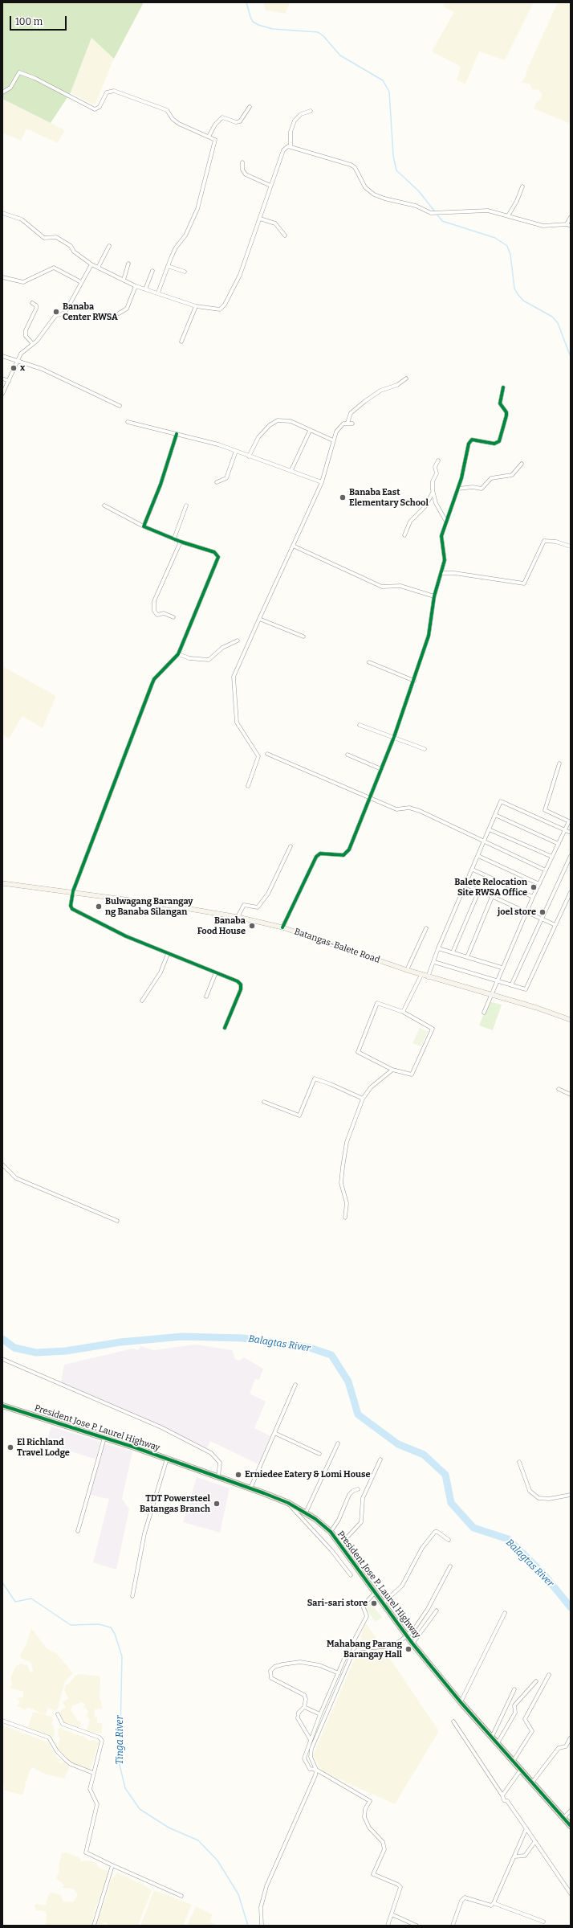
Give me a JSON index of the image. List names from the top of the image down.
{
  "streets": {
    "highway": ["President Jose P. Laurel Highway"],
    "main road": ["Batangas-Balete Road"]
  },
  "water": ["Balagtas River", "Tinga River"],
  "places": [
    "Banaba Center RWSA",
    "x",
    "Banaba East Elementary School",
    "Balete Relocation Site RWSA Office",
    "Bulwagang Barangay ng Banaba Silangan",
    "joel store",
    "Banaba Food House",
    "El Richland Travel Lodge",
    "Erniedee Eatery & Lomi House",
    "TDT Powersteel Batangas Branch",
    "Sari-sari store",
    "Mahabang Parang Barangay Hall"
  ],
  "scale_bar": "100 m"
}
